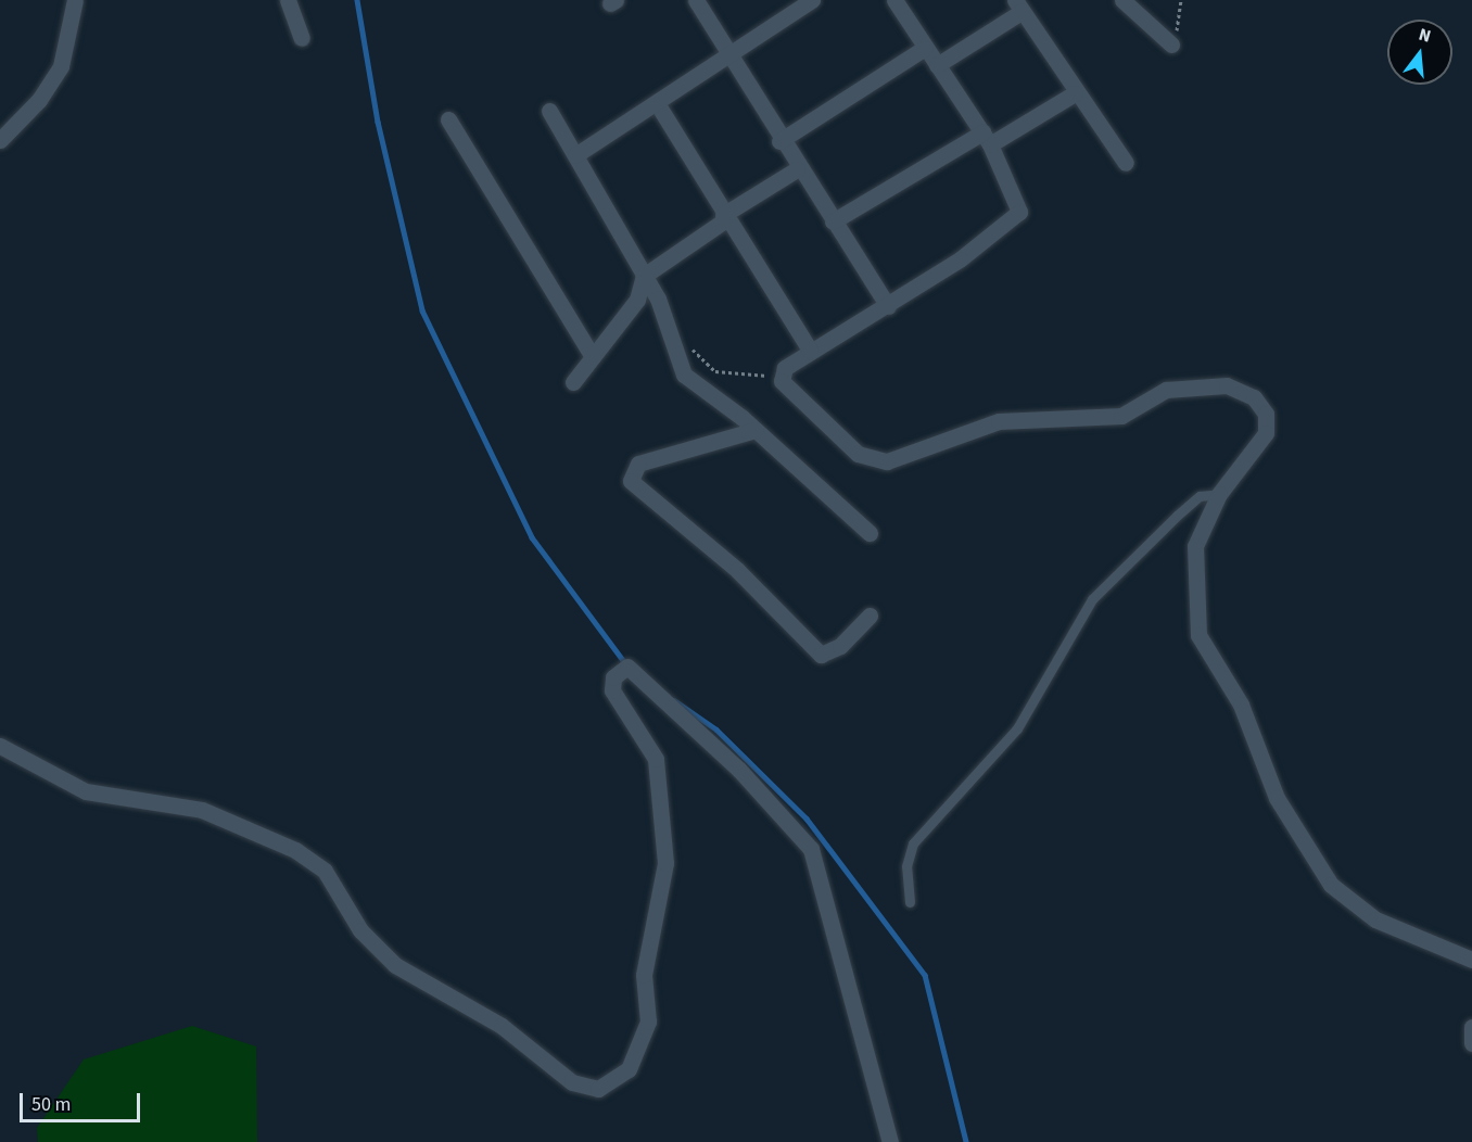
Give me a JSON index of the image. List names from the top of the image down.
{
  "scale_bar": "50 m",
  "north": "top"
}
